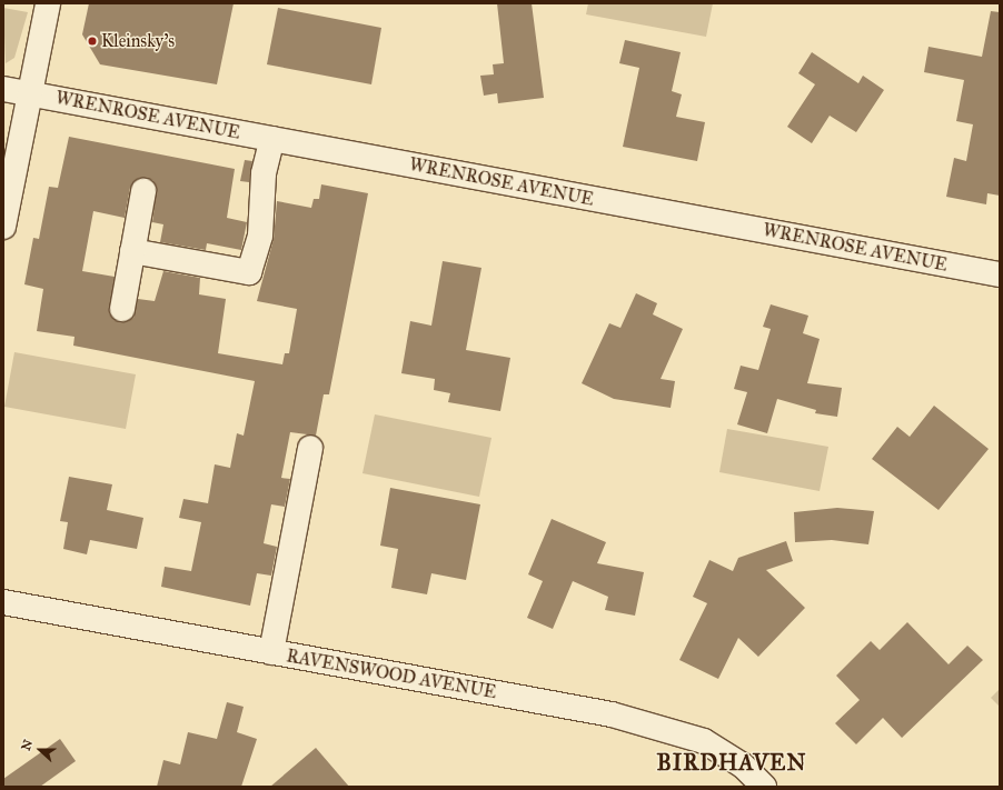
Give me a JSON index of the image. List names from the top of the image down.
{
  "streets": {
    "street": ["WRENROSE AVENUE", "RAVENSWOOD AVENUE"]
  },
  "districts": ["BIRDHAVEN"],
  "places": ["Kleinsky's"],
  "north": "left"
}
